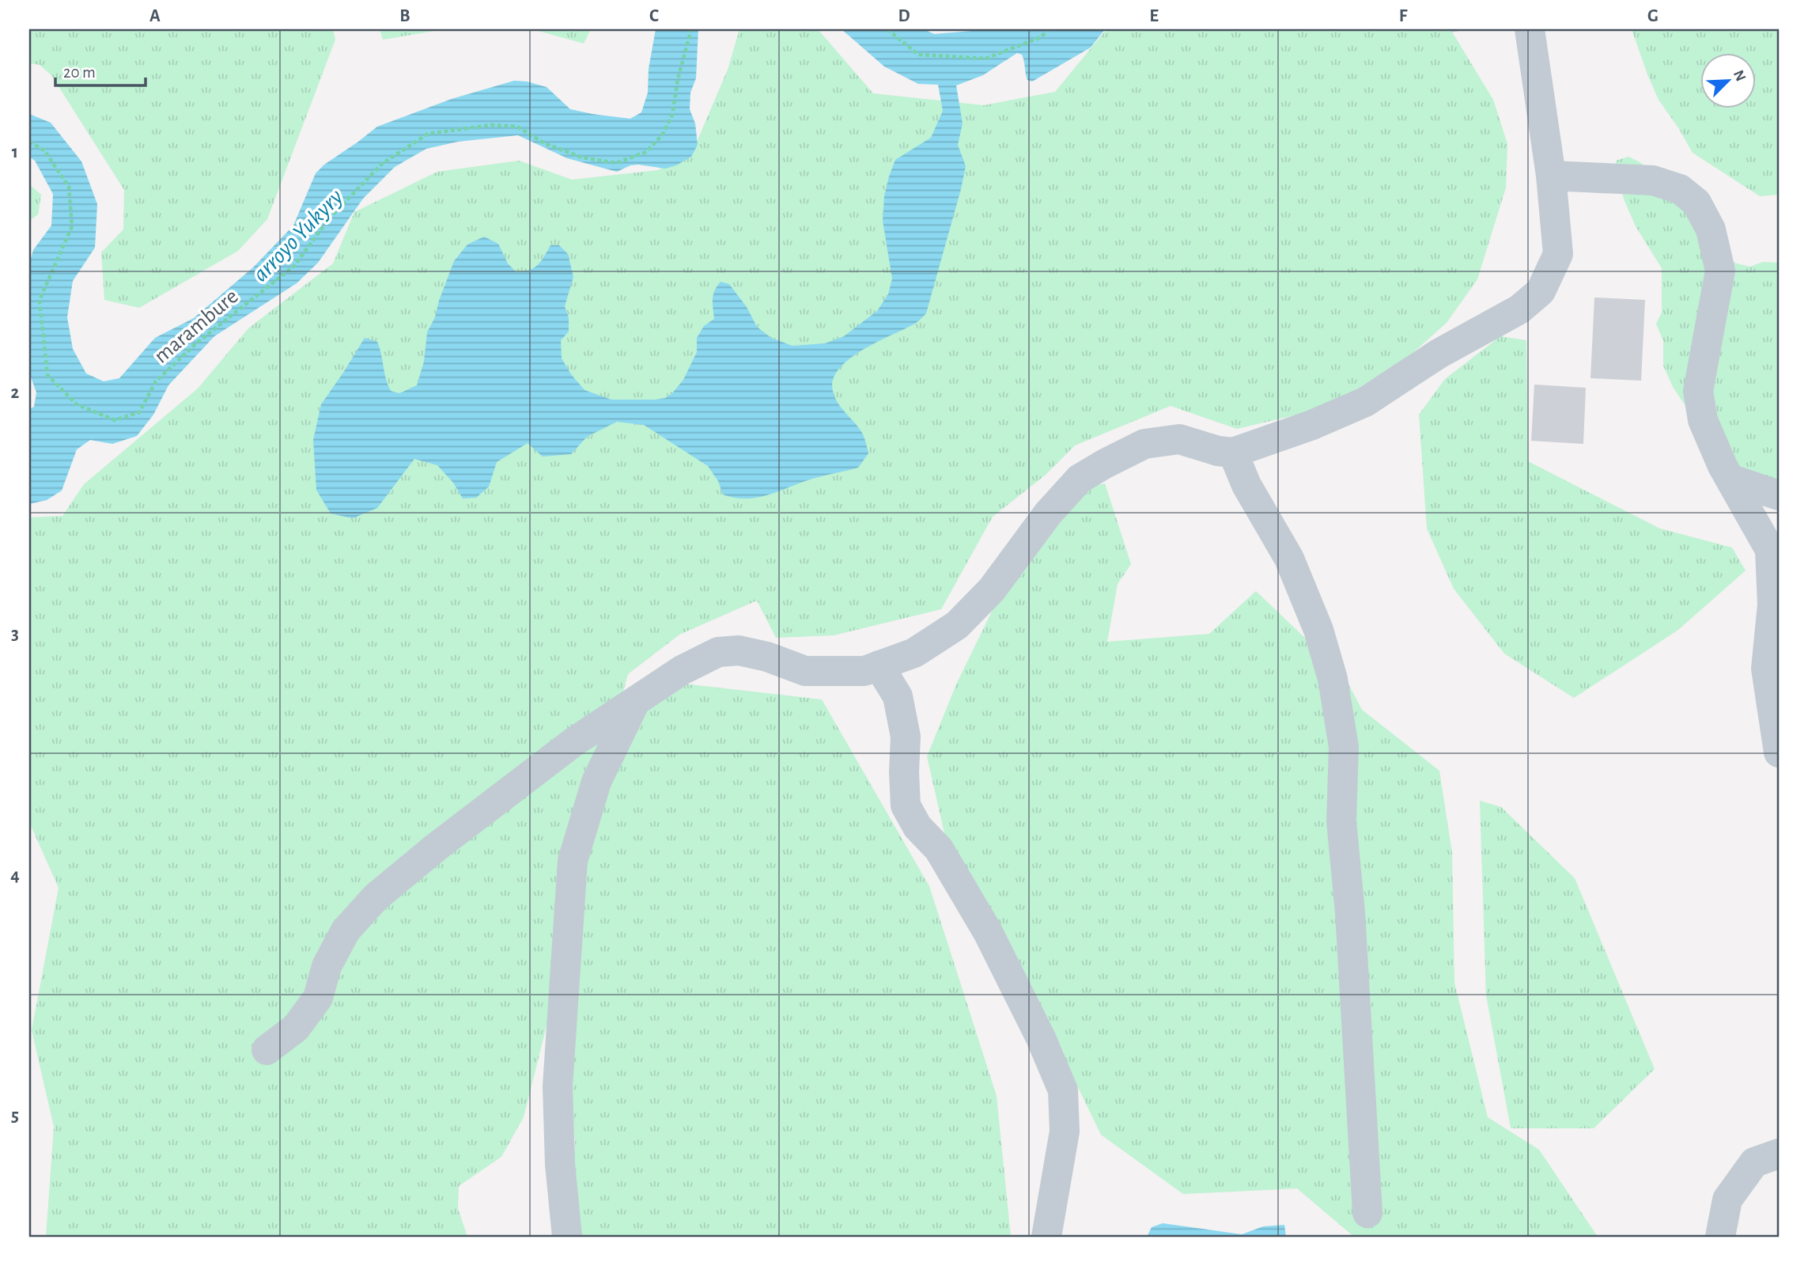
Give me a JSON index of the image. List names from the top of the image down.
{
  "streets": {
    "path": ["marambure"]
  },
  "water": ["arroyo Yukyry"],
  "scale_bar": "20 m",
  "north": "top right",
  "grid": {
    "columns": [
      "A",
      "B",
      "C",
      "D",
      "E",
      "F",
      "G"
    ],
    "rows": [
      "1",
      "2",
      "3",
      "4",
      "5"
    ]
  }
}
